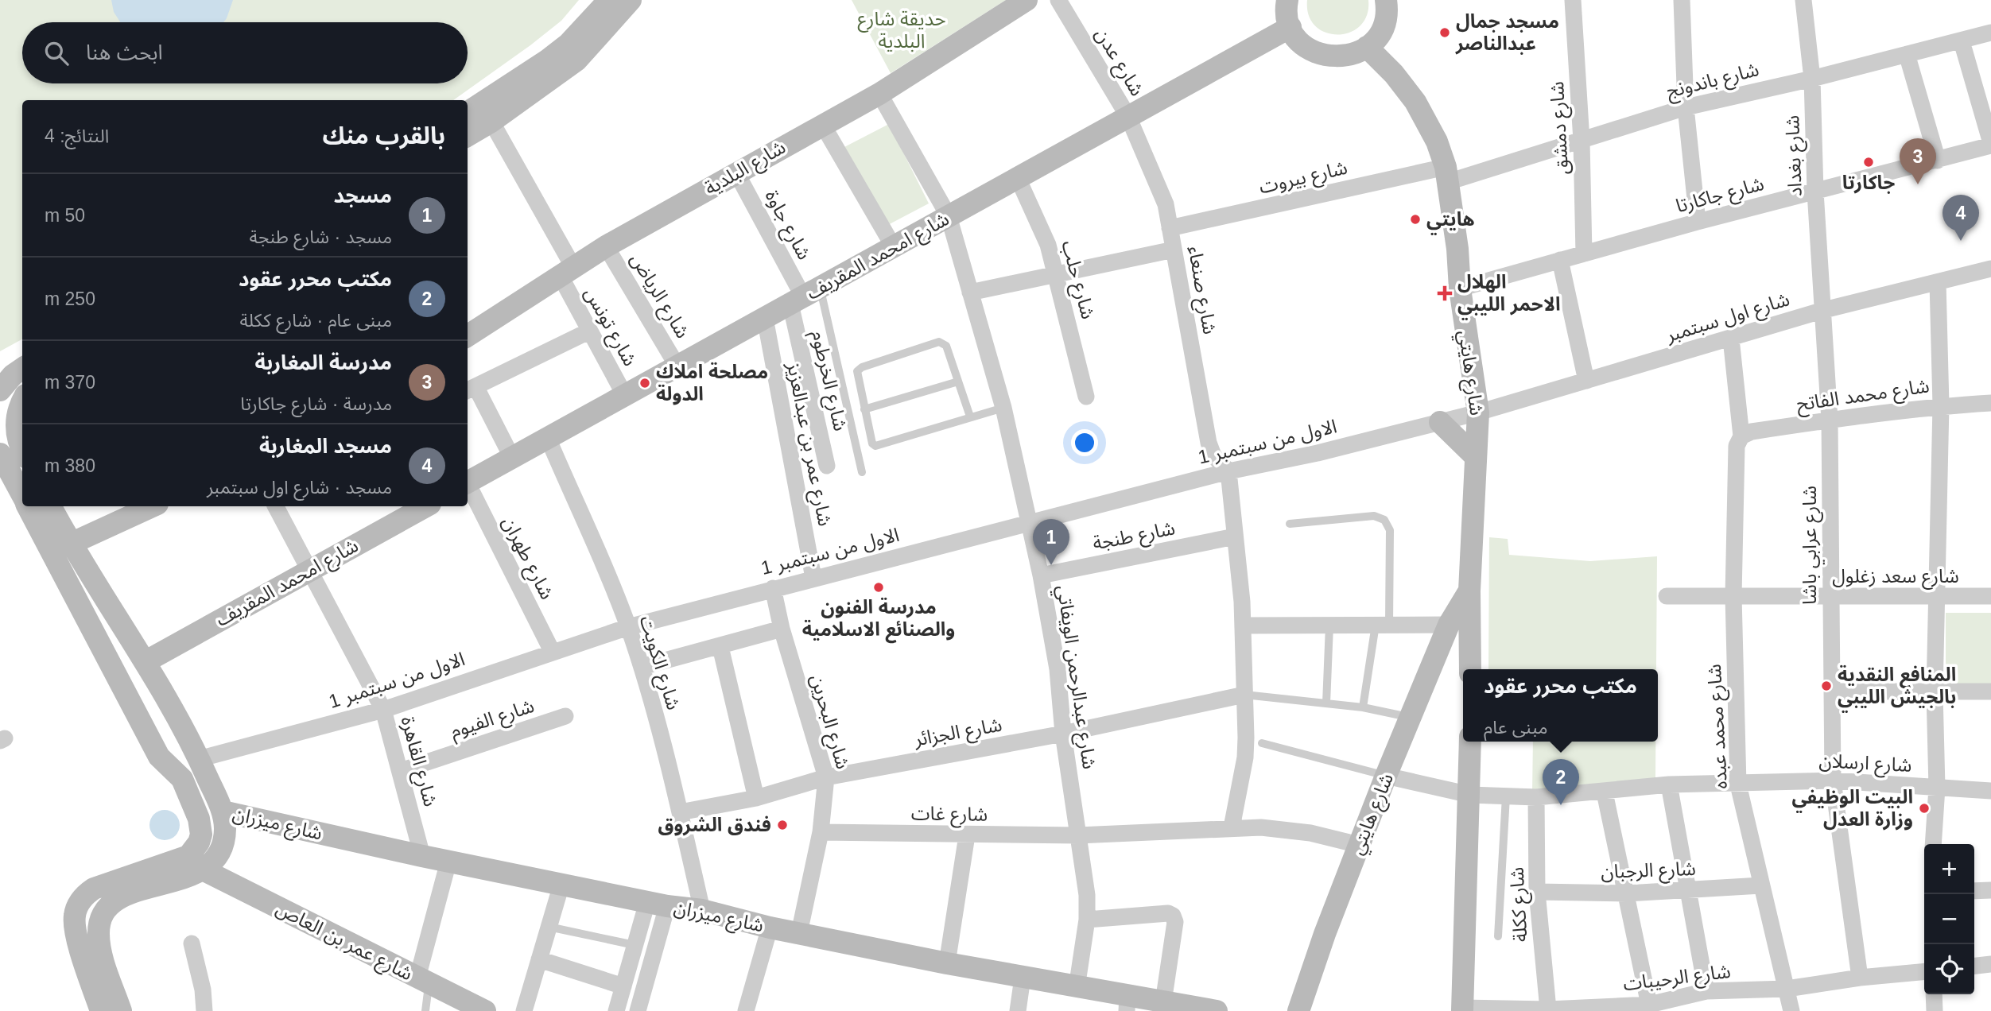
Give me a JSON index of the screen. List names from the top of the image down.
{
  "streets": {
    "street": [
      "شارع عدن",
      "شارع باندونج",
      "شارع دمشق",
      "شارع بغداد",
      "شارع البلدية",
      "شارع بيروت",
      "شارع جاكارتا",
      "شارع جاوة",
      "شارع امحمد المقريف",
      "شارع حلب",
      "شارع صنعاء",
      "شارع الرياض",
      "شارع اول سبتمبر",
      "شارع تونس",
      "شارع هايتي",
      "شارع الخرطوم",
      "شارع محمد الفاتح",
      "الاول من سبتمبر 1",
      "شارع عمر بن عبدالعزيز",
      "شارع طنجة",
      "شارع عرابي باشا",
      "شارع طهران",
      "شارع سعد زغلول",
      "شارع الكويت",
      "شارع عبدالرحمن الويفاتي",
      "شارع الفيوم",
      "شارع البحرين",
      "شارع محمد عبده",
      "شارع الجزائر",
      "شارع القاهرة",
      "شارع ارسلان",
      "شارع غات",
      "شارع ميزران",
      "شارع الرجبان",
      "شارع ككلة",
      "شارع عمر بن العاص",
      "شارع الرحيبات"
    ]
  },
  "crossings": [
    ["شارع عدن", "شارع امحمد المقريف"],
    ["شارع عدن", "شارع صنعاء"],
    ["شارع باندونج", "شارع دمشق"],
    ["شارع باندونج", "شارع بغداد"],
    ["شارع باندونج", "شارع بيروت"],
    ["شارع باندونج", "شارع هايتي"],
    ["شارع دمشق", "شارع جاكارتا"],
    ["شارع بغداد", "شارع جاكارتا"],
    ["شارع بغداد", "شارع اول سبتمبر"],
    ["شارع بغداد", "شارع عرابي باشا"],
    ["شارع البلدية", "شارع جاوة"],
    ["شارع البلدية", "شارع الرياض"],
    ["شارع البلدية", "شارع تونس"],
    ["شارع البلدية", "شارع عبدالرحمن الويفاتي"],
    ["شارع بيروت", "شارع صنعاء"],
    ["شارع بيروت", "شارع هايتي"],
    ["شارع جاكارتا", "شارع هايتي"],
    ["شارع جاوة", "شارع امحمد المقريف"],
    ["شارع جاوة", "شارع الخرطوم"],
    ["شارع امحمد المقريف", "شارع حلب"],
    ["شارع امحمد المقريف", "شارع صنعاء"],
    ["شارع امحمد المقريف", "شارع الرياض"],
    ["شارع امحمد المقريف", "شارع تونس"],
    ["شارع امحمد المقريف", "شارع الخرطوم"],
    ["شارع امحمد المقريف", "شارع عمر بن عبدالعزيز"],
    ["شارع امحمد المقريف", "شارع الكويت"],
    ["شارع امحمد المقريف", "شارع عبدالرحمن الويفاتي"],
    ["شارع امحمد المقريف", "شارع القاهرة"],
    ["شارع صنعاء", "الاول من سبتمبر 1"],
    ["شارع اول سبتمبر", "شارع هايتي"],
    ["شارع اول سبتمبر", "الاول من سبتمبر 1"],
    ["شارع اول سبتمبر", "شارع عرابي باشا"],
    ["شارع اول سبتمبر", "شارع محمد عبده"],
    ["شارع هايتي", "الاول من سبتمبر 1"],
    ["شارع هايتي", "شارع ارسلان"],
    ["شارع هايتي", "شارع غات"],
    ["شارع محمد الفاتح", "شارع عرابي باشا"],
    ["شارع محمد الفاتح", "شارع محمد عبده"],
    ["الاول من سبتمبر 1", "شارع عمر بن عبدالعزيز"],
    ["الاول من سبتمبر 1", "شارع طهران"],
    ["الاول من سبتمبر 1", "شارع الكويت"],
    ["الاول من سبتمبر 1", "شارع عبدالرحمن الويفاتي"],
    ["الاول من سبتمبر 1", "شارع البحرين"],
    ["الاول من سبتمبر 1", "شارع القاهرة"],
    ["شارع طنجة", "شارع عبدالرحمن الويفاتي"],
    ["شارع عرابي باشا", "شارع سعد زغلول"],
    ["شارع عرابي باشا", "شارع ارسلان"],
    ["شارع عرابي باشا", "شارع الرحيبات"],
    ["شارع سعد زغلول", "شارع محمد عبده"],
    ["شارع الكويت", "شارع الجزائر"],
    ["شارع الكويت", "شارع ميزران"],
    ["شارع عبدالرحمن الويفاتي", "شارع الجزائر"],
    ["شارع عبدالرحمن الويفاتي", "شارع غات"],
    ["شارع عبدالرحمن الويفاتي", "شارع ميزران"],
    ["شارع الفيوم", "شارع القاهرة"],
    ["شارع البحرين", "شارع الجزائر"],
    ["شارع البحرين", "شارع غات"],
    ["شارع البحرين", "شارع ميزران"],
    ["شارع محمد عبده", "شارع ارسلان"],
    ["شارع محمد عبده", "شارع الرجبان"],
    ["شارع محمد عبده", "شارع الرحيبات"],
    ["شارع القاهرة", "شارع ميزران"],
    ["شارع ارسلان", "شارع ككلة"],
    ["شارع الرجبان", "شارع ككلة"],
    ["شارع ككلة", "شارع الرحيبات"]
  ],
  "parks": ["حديقة شارع البلدية"],
  "places": {
    "other": [
      "مسجد جمال عبدالناصر",
      "جاكارتا",
      "هايتي",
      "مصلحة املاك الدولة",
      "مدرسة الفنون والصنائع الاسلامية",
      "المنافع النقدية بالجيش الليبي",
      "البيت الوظيفي وزارة العدل",
      "فندق الشروق"
    ],
    "health": ["الهلال الاحمر الليبي"]
  },
  "page": {
    "search": "ابحث هنا",
    "heading": ["بالقرب منك", "النتائج: 4"],
    "pins": [
      "3",
      "4",
      "1",
      "2"
    ],
    "list": [
      {
        "mark": "1",
        "name": "مسجد",
        "note": "مسجد · شارع طنجة",
        "value": "50 m"
      },
      {
        "mark": "2",
        "name": "مكتب محرر عقود",
        "note": "مبنى عام · شارع ككلة",
        "value": "250 m"
      },
      {
        "mark": "3",
        "name": "مدرسة المغاربة",
        "note": "مدرسة · شارع جاكارتا",
        "value": "370 m"
      },
      {
        "mark": "4",
        "name": "مسجد المغاربة",
        "note": "مسجد · شارع اول سبتمبر",
        "value": "380 m"
      }
    ],
    "popup": ["مكتب محرر عقود", "مبنى عام"],
    "map_buttons": ["+", "−"]
  }
}
